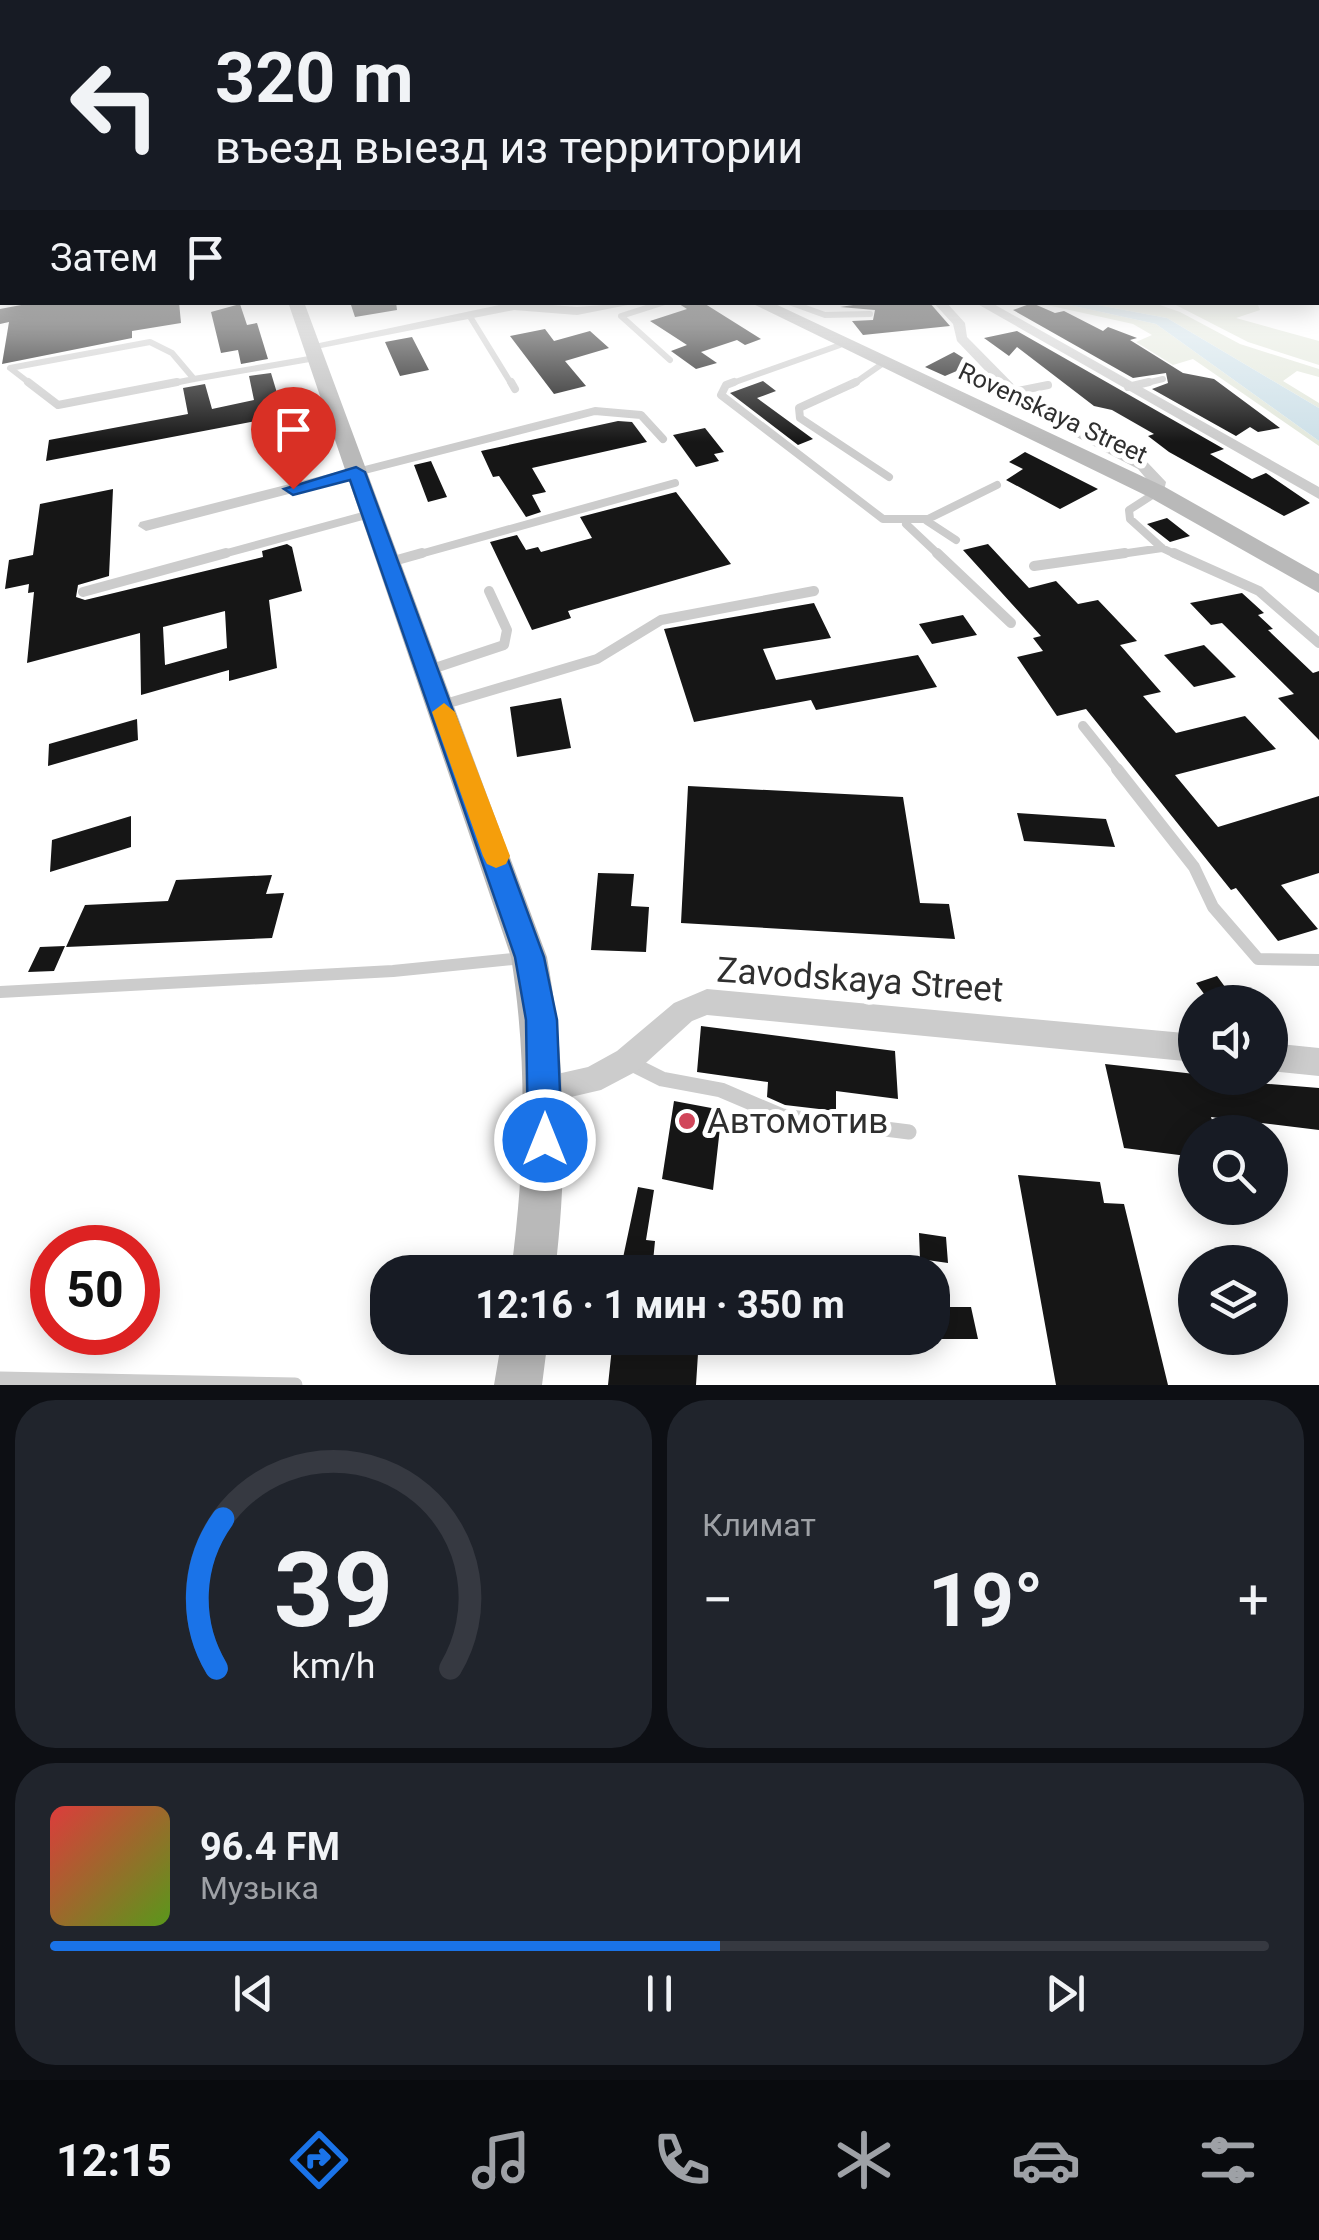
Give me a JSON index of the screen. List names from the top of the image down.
{
  "streets": {
    "main road": ["Rovenskaya Street"],
    "street": ["Zavodskaya Street"]
  },
  "places": ["Автомотив"],
  "page": {
    "turn": ["320 m", "въезд выезд из территории"],
    "then": "Затем",
    "limit": "50",
    "trip": "12:16 · 1 мин · 350 m",
    "tile": "Климат",
    "heat": ["−", "19°", "+"],
    "song": ["96.4 FM", "Музыка"],
    "tabs": "12:15",
    "gauge": ["39", "km/h"]
  }
}
